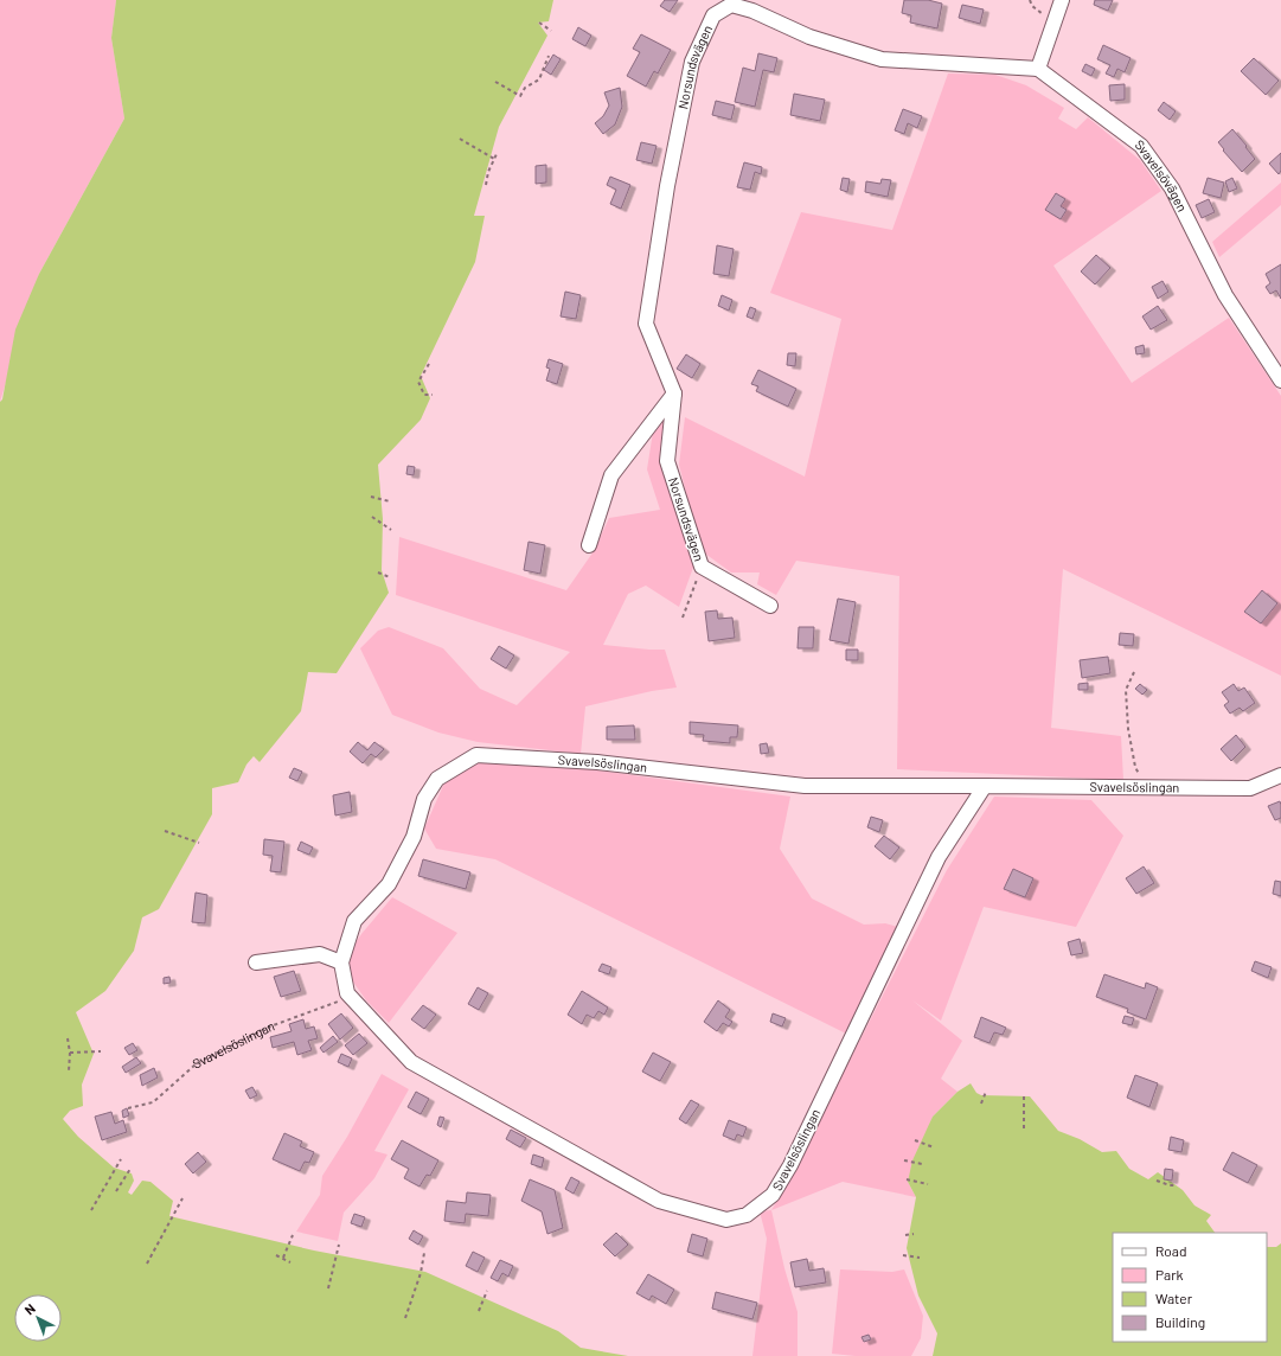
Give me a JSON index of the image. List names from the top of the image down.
{
  "streets": {
    "street": ["Norsundsvägen", "Svavelsövägen", "Svavelsöslingan"]
  },
  "crossings": [
    ["Norsundsvägen", "Svavelsövägen"]
  ],
  "legend": [
    "Road",
    "Park",
    "Water",
    "Building"
  ],
  "north": "top left"
}
